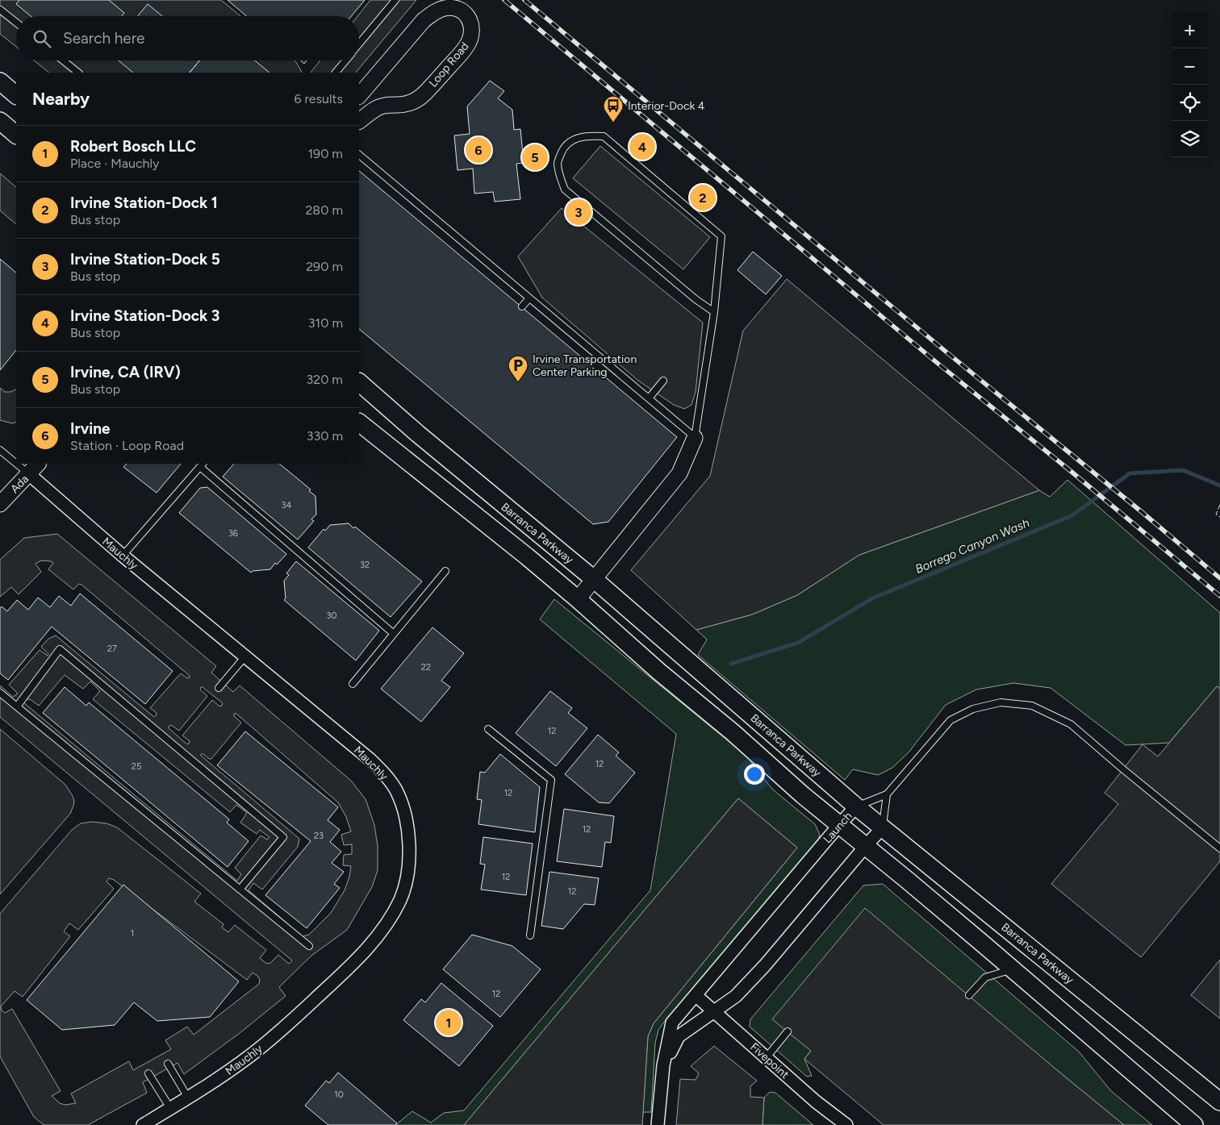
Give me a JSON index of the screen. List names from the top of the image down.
{
  "streets": {
    "main road": ["Barranca Parkway"],
    "street": [
      "Loop Road",
      "Ada",
      "Mauchly",
      "Launch",
      "Fivepoint"
    ]
  },
  "crossings": [
    ["Ada", "Mauchly"],
    ["Barranca Parkway", "Launch"],
    ["Launch", "Fivepoint"]
  ],
  "water": ["Borrego Canyon Wash"],
  "places": {
    "bus stop": ["Interior-Dock 4"],
    "parking": ["Irvine Transportation Center Parking"]
  },
  "house_numbers": [
    "34",
    "36",
    "32",
    "30",
    "27",
    "22",
    "12",
    "12",
    "25",
    "12",
    "12",
    "23",
    "12",
    "12",
    "1",
    "12",
    "10"
  ],
  "page": {
    "map_buttons": ["+", "−"],
    "search": "Search here",
    "heading": ["Nearby", "6 results"],
    "list": [
      {
        "mark": "1",
        "name": "Robert Bosch LLC",
        "note": "Place · Mauchly",
        "value": "190 m"
      },
      {
        "mark": "2",
        "name": "Irvine Station-Dock 1",
        "note": "Bus stop",
        "value": "280 m"
      },
      {
        "mark": "3",
        "name": "Irvine Station-Dock 5",
        "note": "Bus stop",
        "value": "290 m"
      },
      {
        "mark": "4",
        "name": "Irvine Station-Dock 3",
        "note": "Bus stop",
        "value": "310 m"
      },
      {
        "mark": "5",
        "name": "Irvine, CA (IRV)",
        "note": "Bus stop",
        "value": "320 m"
      },
      {
        "mark": "6",
        "name": "Irvine",
        "note": "Station · Loop Road",
        "value": "330 m"
      }
    ],
    "pins": [
      "4",
      "6",
      "5",
      "2",
      "3",
      "1"
    ]
  }
}
